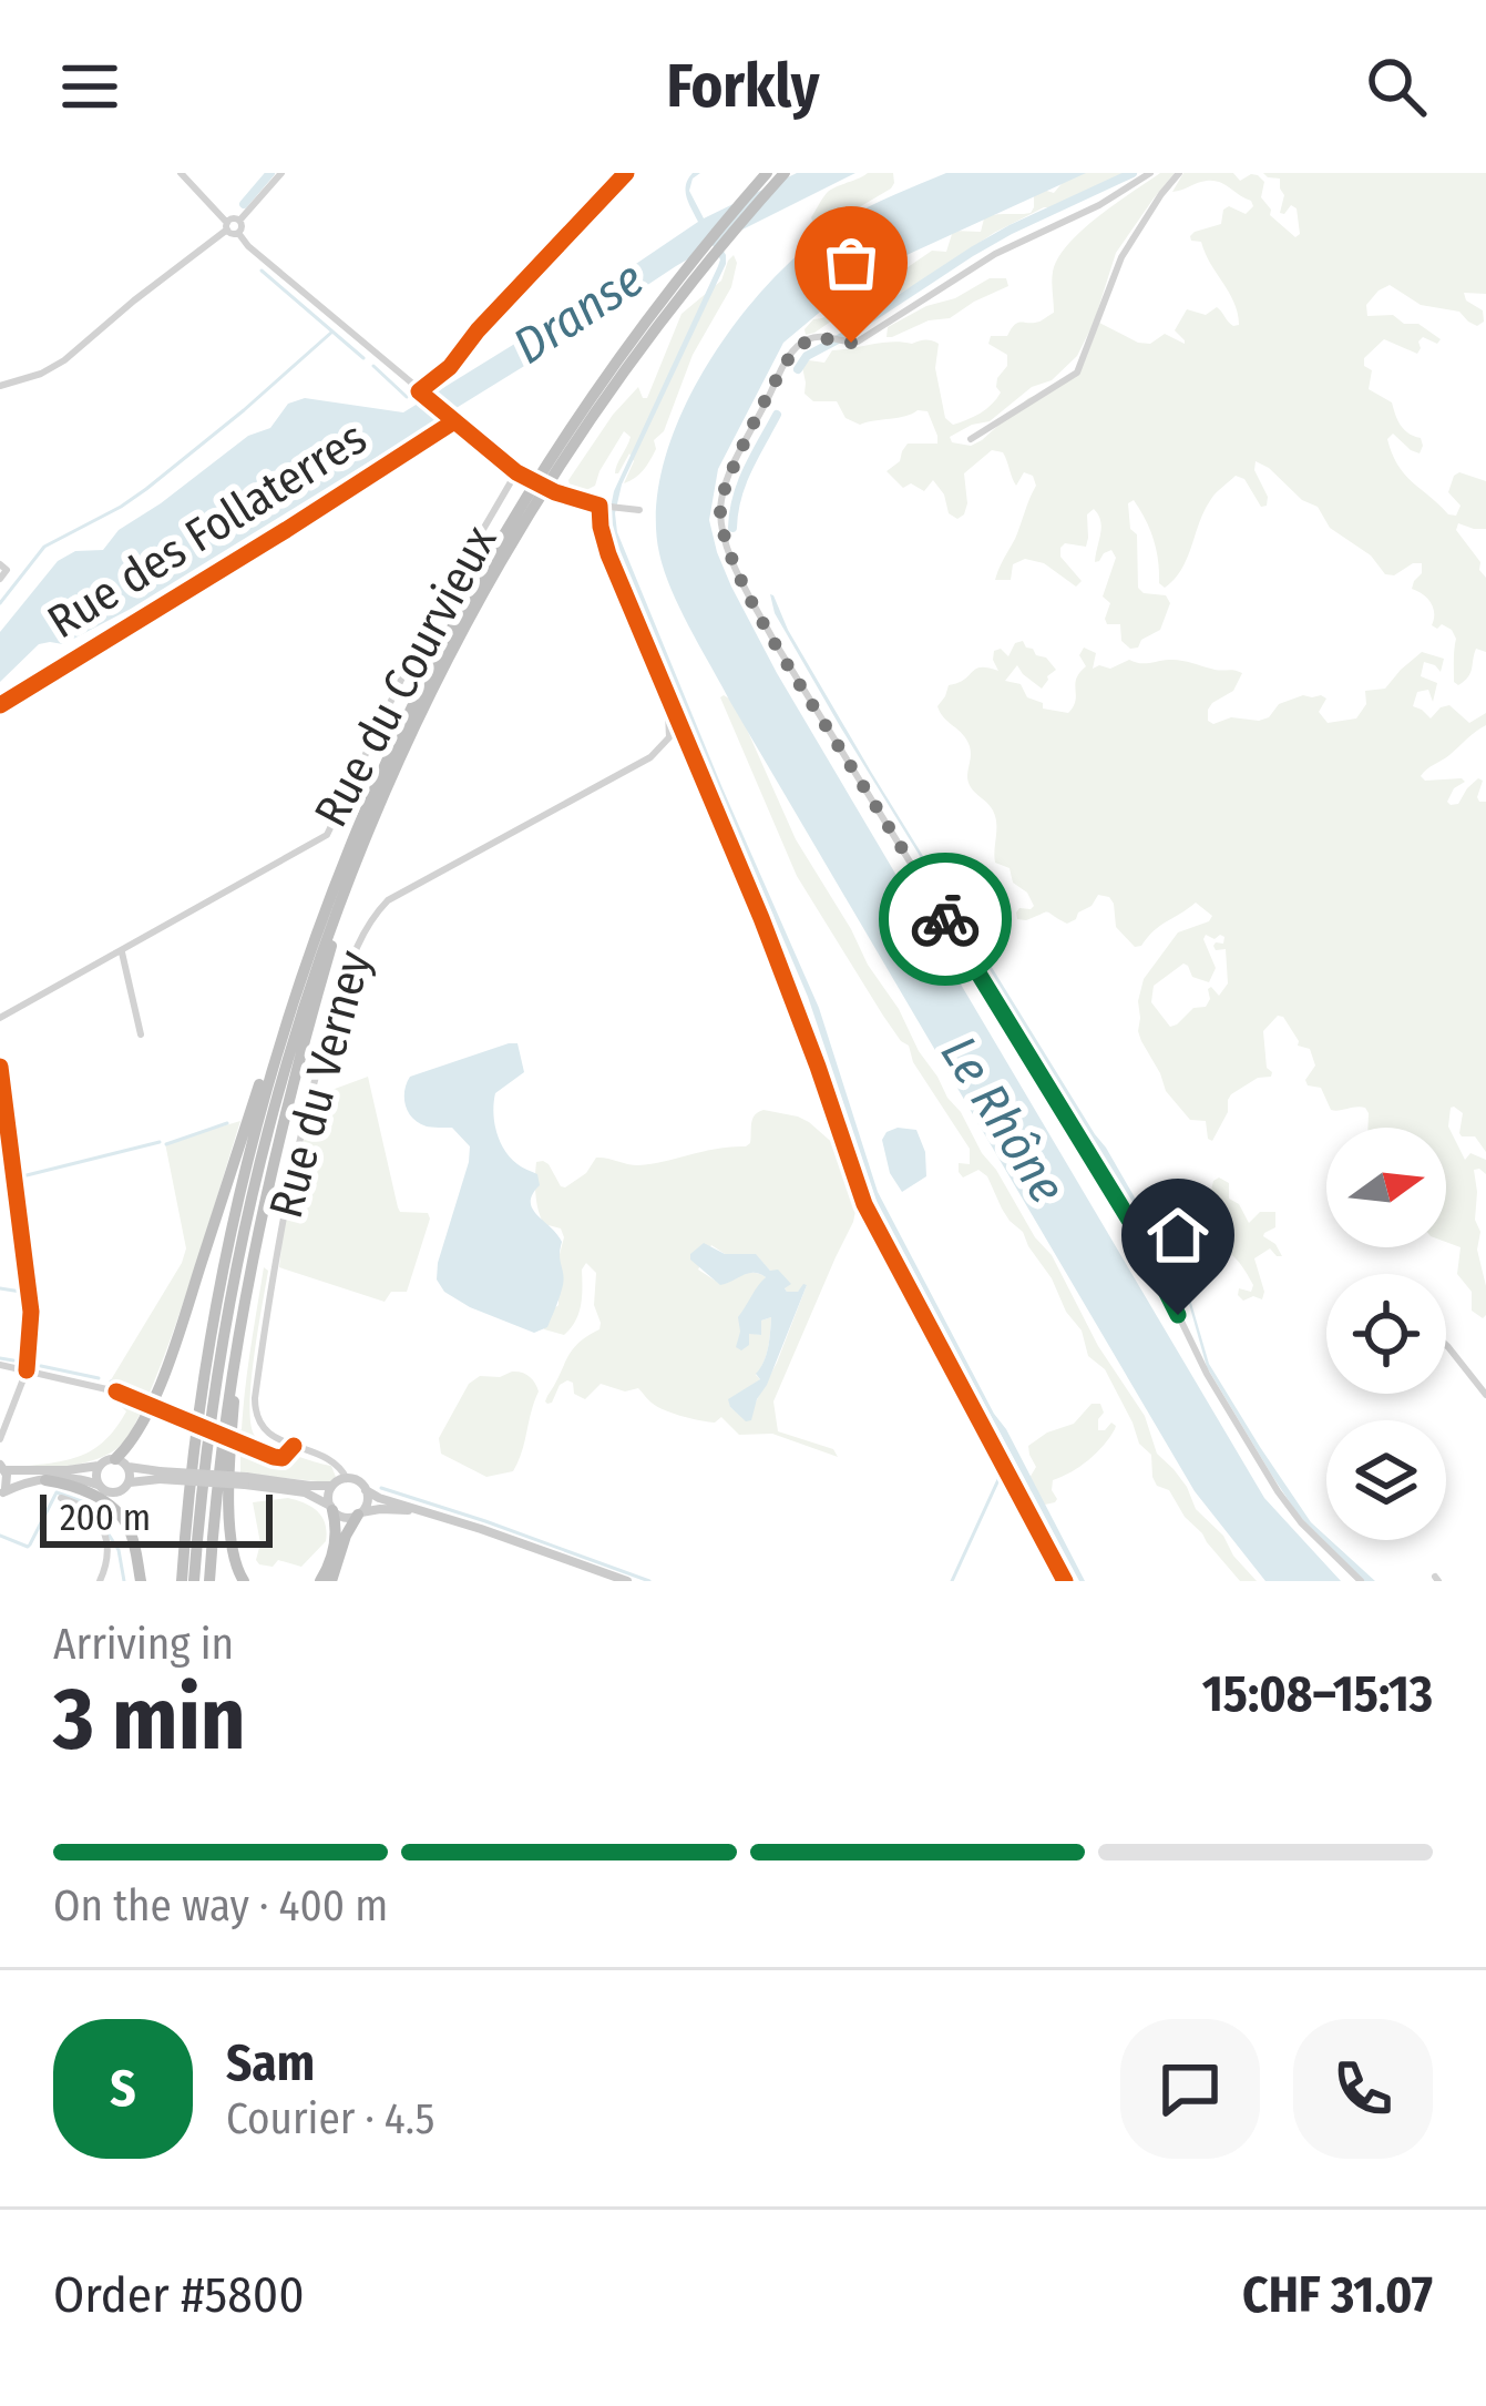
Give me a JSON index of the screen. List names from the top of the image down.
{
  "streets": {
    "street": ["Rue des Follaterres", "Rue du Courvieux", "Rue du Verney"]
  },
  "crossings": [
    ["Rue des Follaterres", "Rue du Courvieux"]
  ],
  "water": ["Dranse", "Le Rhône"],
  "scale_bar": "200 m",
  "north": "right",
  "page": {
    "header": "Forkly",
    "scale": "200 m",
    "heading": ["3 min", "Arriving in", "15:08–15:13"],
    "panel": [
      "Sam",
      "Courier · 4.5",
      "Order #5800",
      "CHF 31.07"
    ],
    "bar": "On the way · 400 m",
    "round": "S"
  }
}
